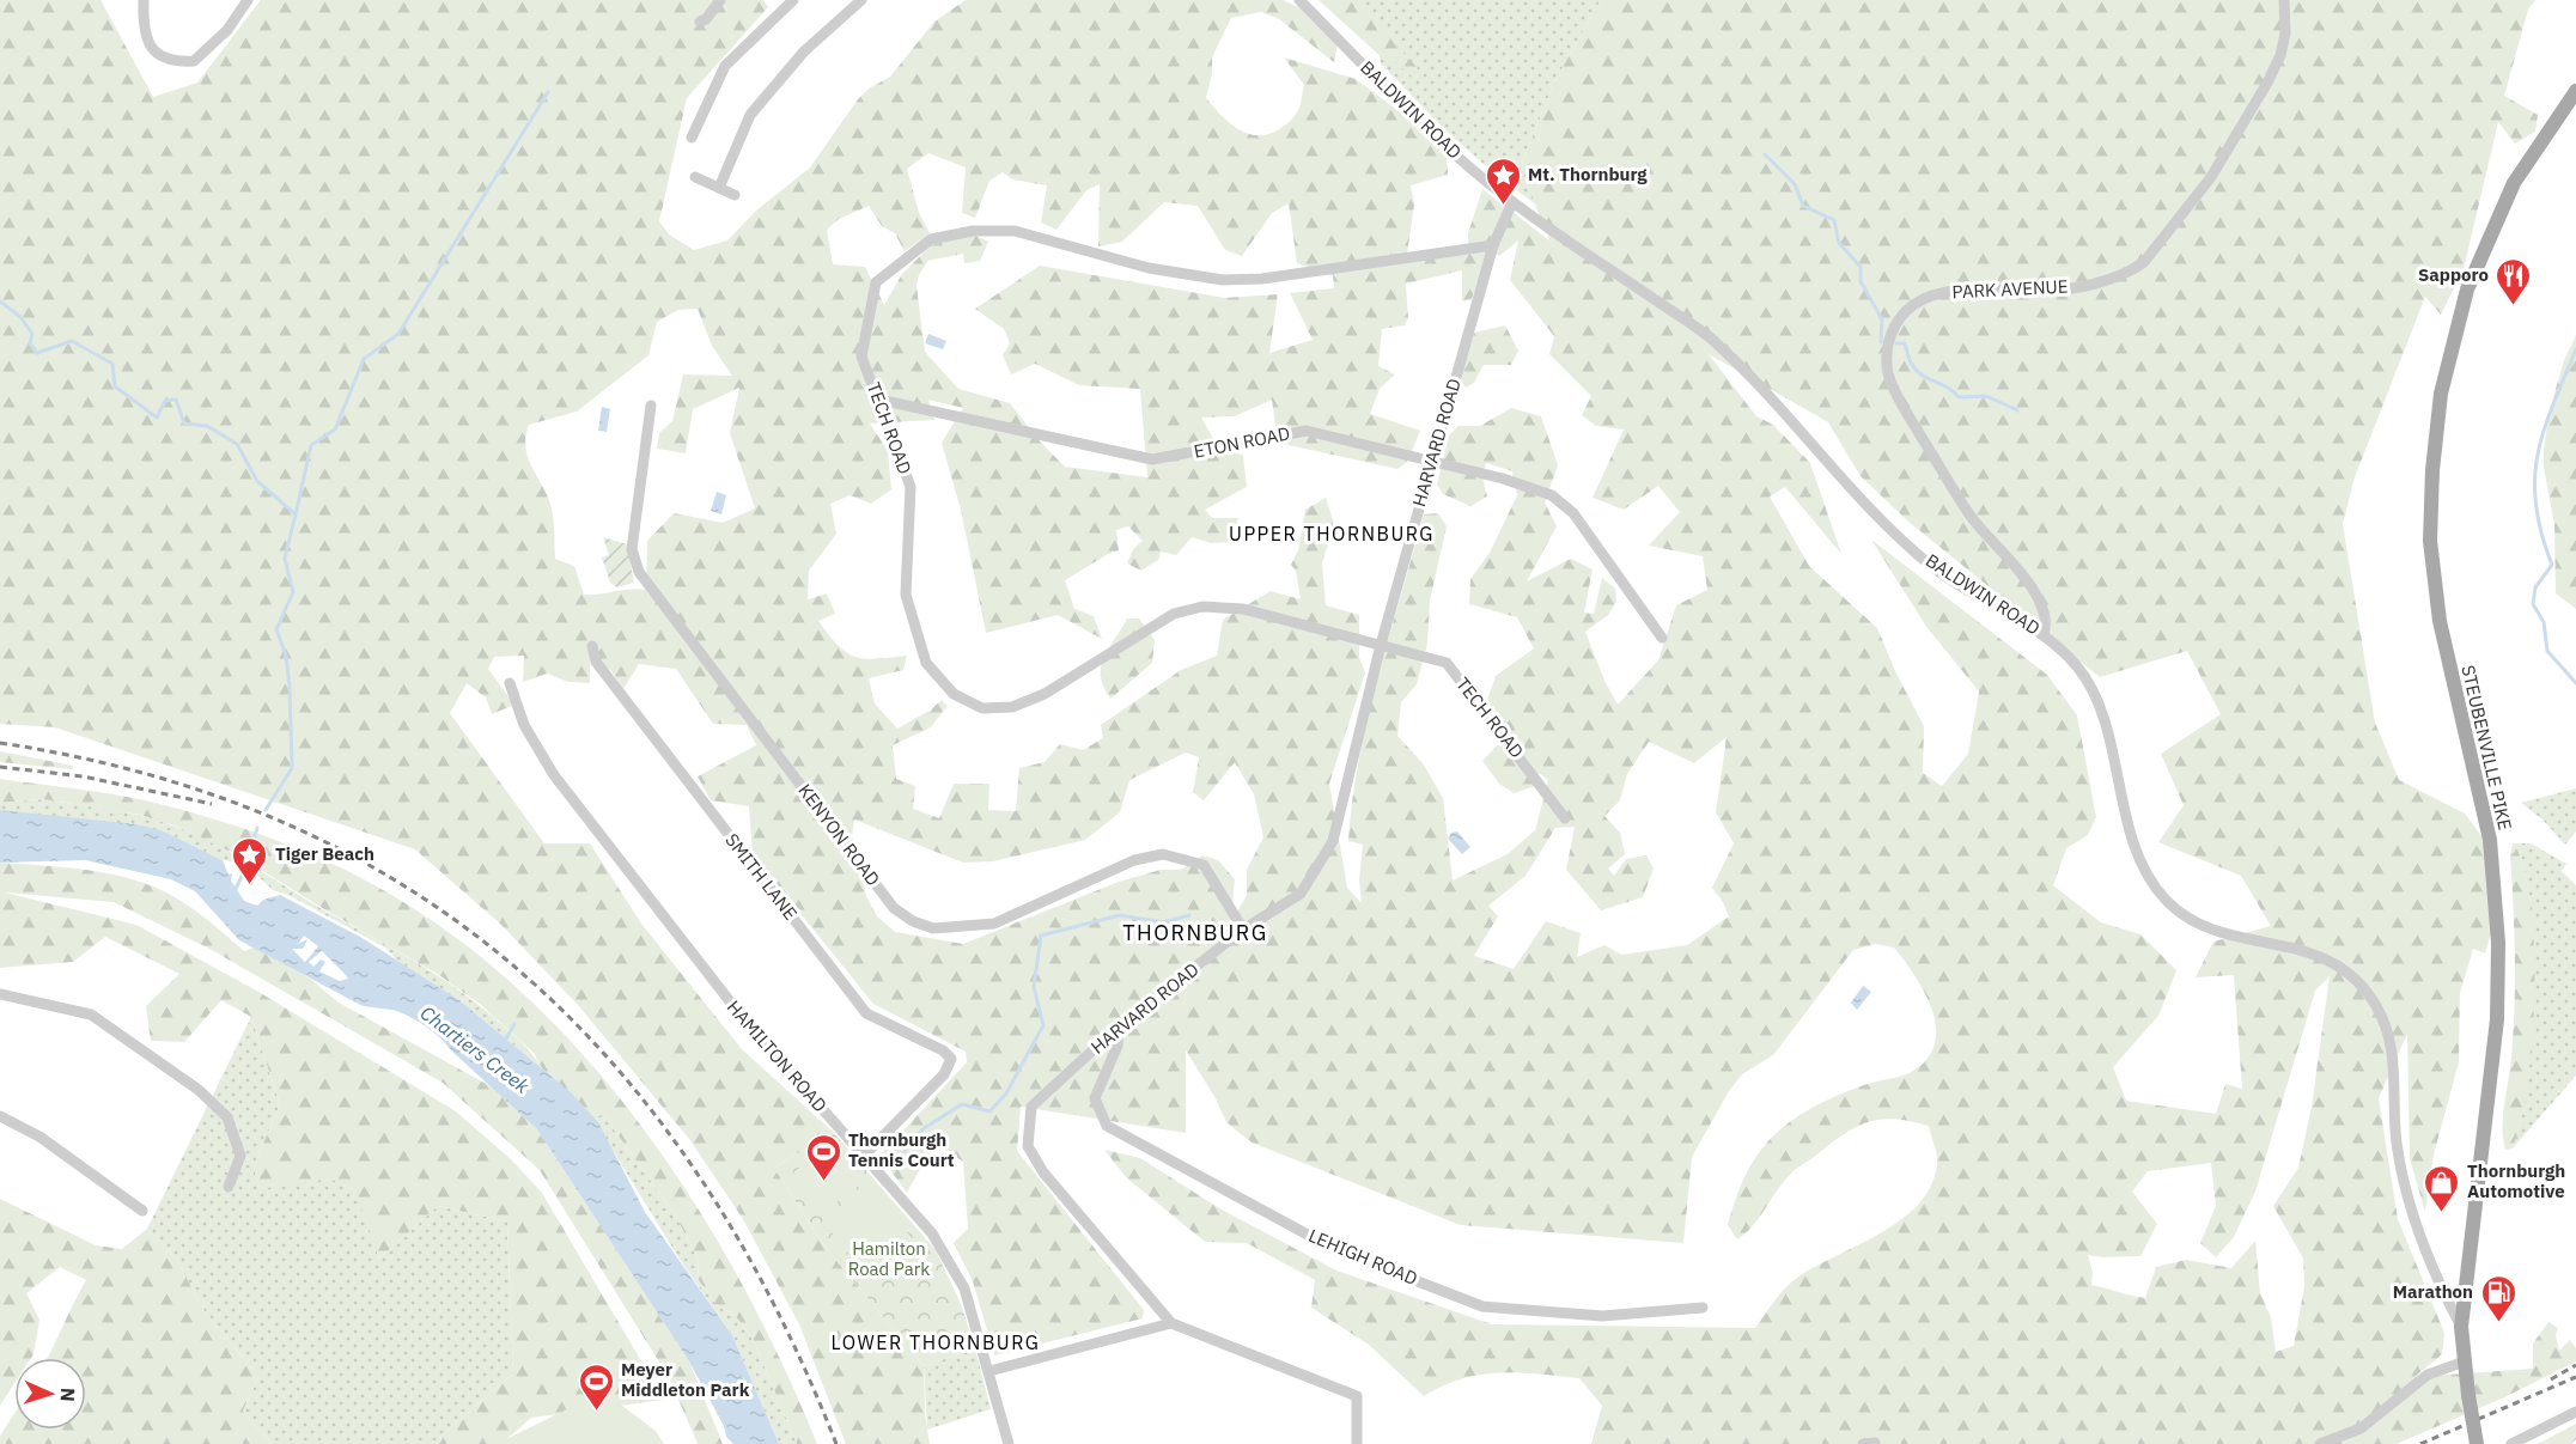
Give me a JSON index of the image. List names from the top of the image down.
{
  "streets": {
    "main road": ["STEUBENVILLE PIKE"],
    "street": [
      "BALDWIN ROAD",
      "PARK AVENUE",
      "TECH ROAD",
      "ETON ROAD",
      "HARVARD ROAD",
      "KENYON ROAD",
      "SMITH LANE",
      "HAMILTON ROAD",
      "LEHIGH ROAD"
    ]
  },
  "crossings": [
    ["BALDWIN ROAD", "PARK AVENUE"],
    ["BALDWIN ROAD", "HARVARD ROAD"],
    ["BALDWIN ROAD", "STEUBENVILLE PIKE"],
    ["TECH ROAD", "ETON ROAD"],
    ["TECH ROAD", "HARVARD ROAD"],
    ["ETON ROAD", "HARVARD ROAD"],
    ["HARVARD ROAD", "KENYON ROAD"],
    ["HARVARD ROAD", "LEHIGH ROAD"],
    ["SMITH LANE", "HAMILTON ROAD"]
  ],
  "districts": ["UPPER THORNBURG", "THORNBURG", "LOWER THORNBURG"],
  "water": ["Chartiers Creek"],
  "parks": ["Hamilton Road Park"],
  "places": {
    "place": ["Mt. Thornburg", "Tiger Beach"],
    "restaurant": ["Sapporo"],
    "sports": ["Thornburgh Tennis Court", "Meyer Middleton Park"],
    "shop": ["Thornburgh Automotive"],
    "fuel station": ["Marathon"]
  },
  "north": "right"
}
